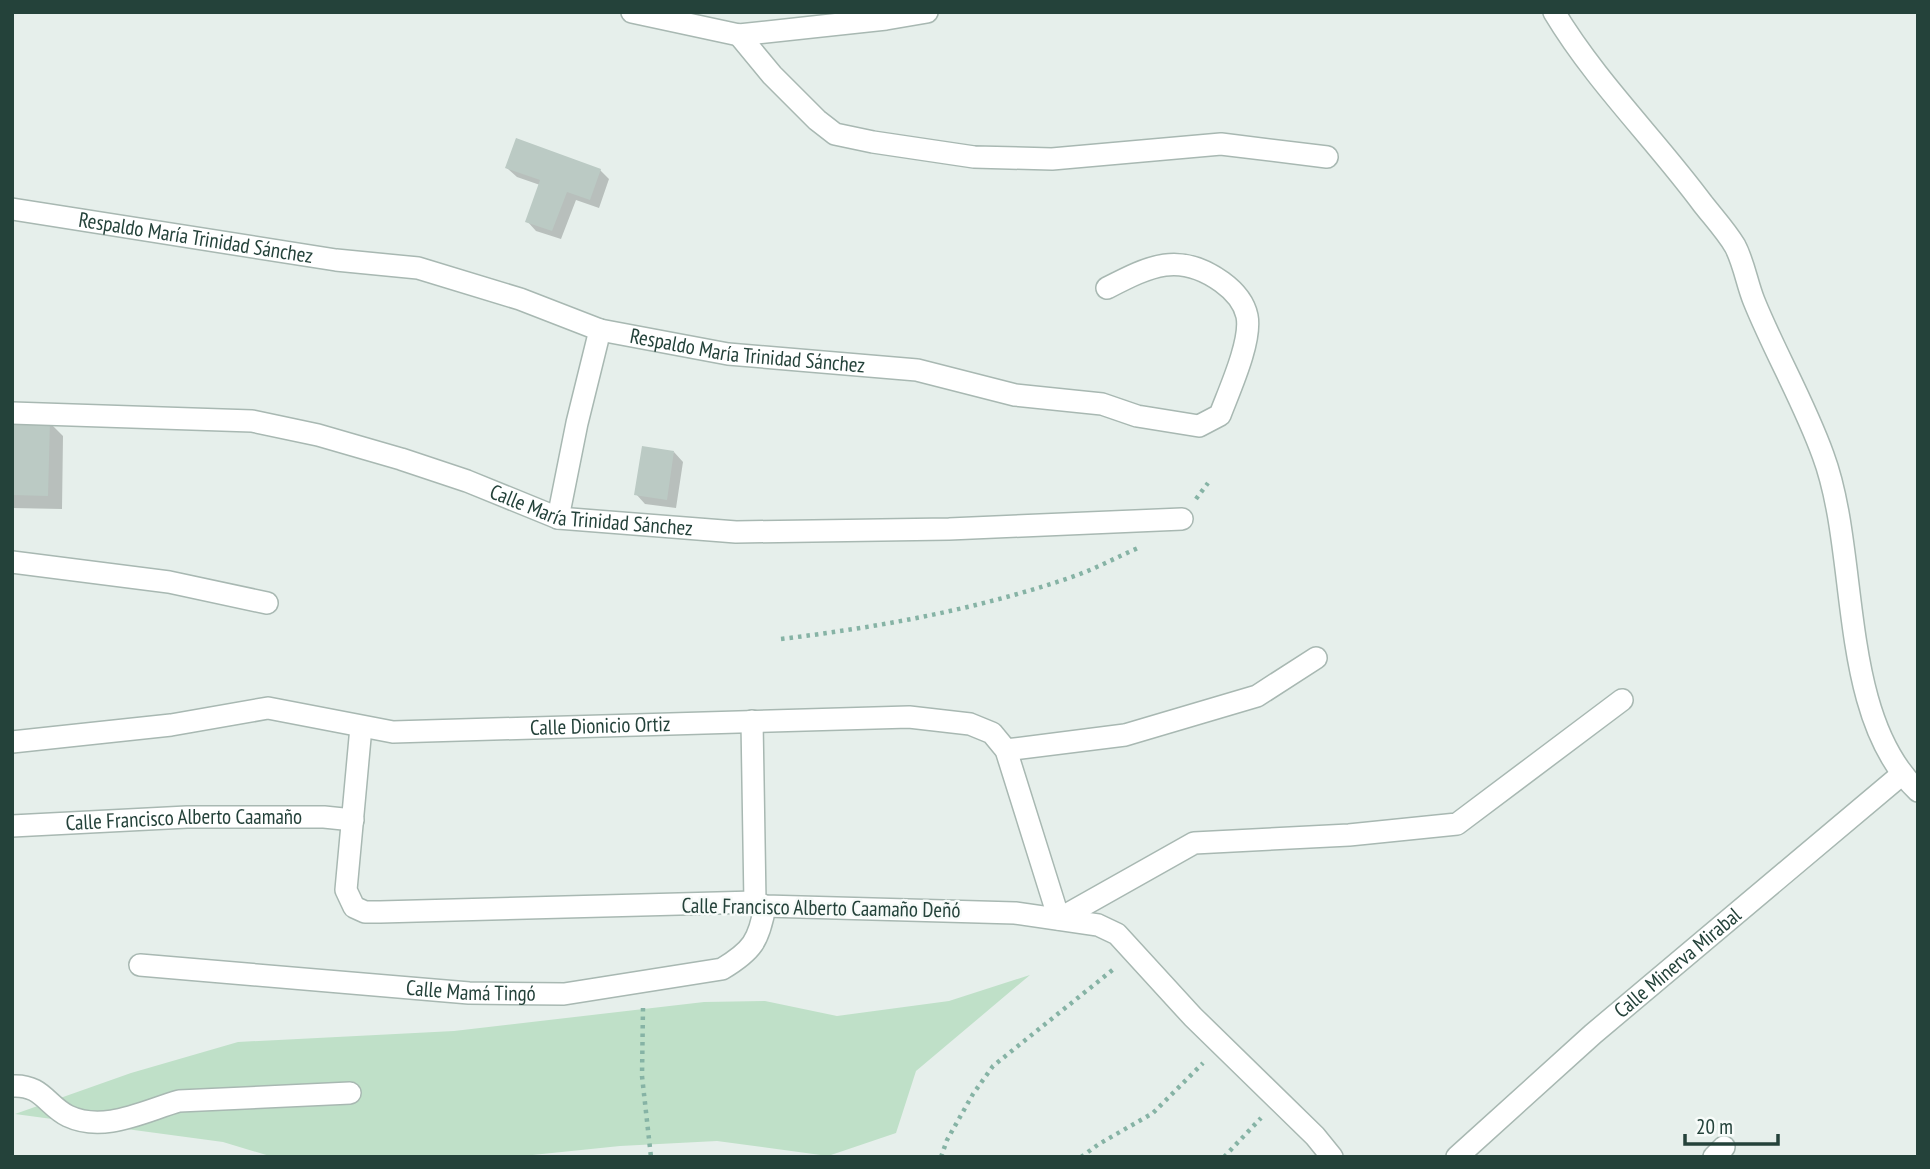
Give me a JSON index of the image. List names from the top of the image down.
{
  "streets": {
    "street": [
      "Respaldo María Trinidad Sánchez",
      "Calle María Trinidad Sánchez",
      "Calle Dionicio Ortiz",
      "Calle Francisco Alberto Caamaño",
      "Calle Francisco Alberto Caamaño Deñó",
      "Calle Minerva Mirabal",
      "Calle Mamá Tingó"
    ]
  },
  "crossings": [
    ["Calle Dionicio Ortiz", "Calle Francisco Alberto Caamaño Deñó"],
    ["Calle Dionicio Ortiz", "Calle Mamá Tingó"],
    ["Calle Francisco Alberto Caamaño", "Calle Francisco Alberto Caamaño Deñó"],
    ["Calle Francisco Alberto Caamaño Deñó", "Calle Mamá Tingó"]
  ],
  "scale_bar": "20 m"
}
